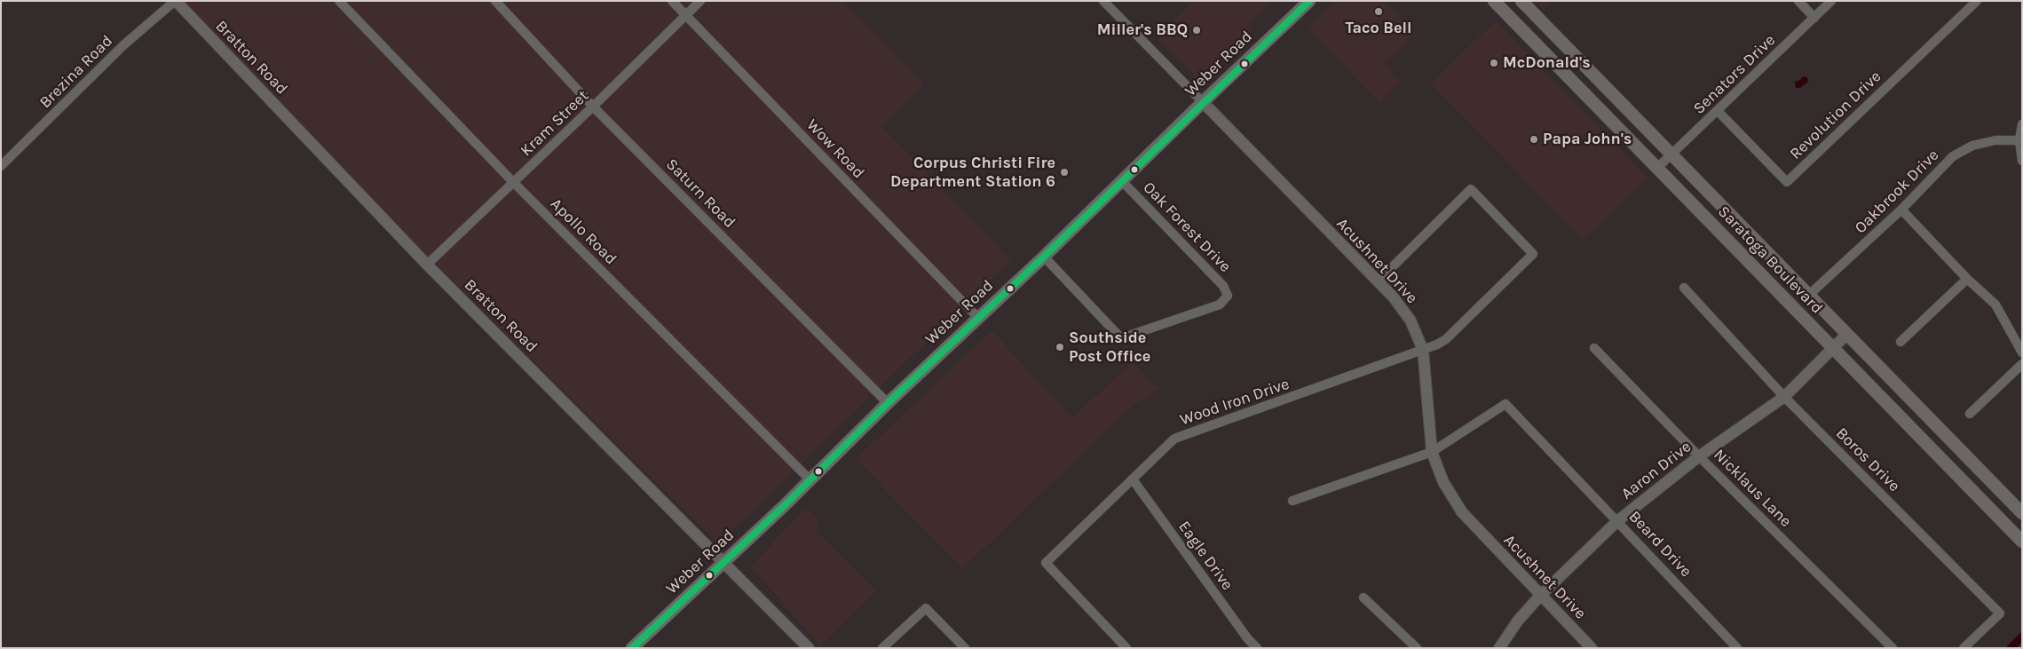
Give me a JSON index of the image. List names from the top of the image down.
{
  "streets": {
    "main road": ["Weber Road", "Saratoga Boulevard"],
    "street": [
      "Bratton Road",
      "Brezina Road",
      "Senators Drive",
      "Revolution Drive",
      "Kram Street",
      "Wow Road",
      "Oakbrook Drive",
      "Saturn Road",
      "Oak Forest Drive",
      "Apollo Road",
      "Acushnet Drive",
      "Wood Iron Drive",
      "Boros Drive",
      "Aaron Drive",
      "Nicklaus Lane",
      "Beard Drive",
      "Eagle Drive"
    ]
  },
  "crossings": [
    ["Bratton Road", "Weber Road"],
    ["Bratton Road", "Brezina Road"],
    ["Bratton Road", "Kram Street"],
    ["Weber Road", "Wow Road"],
    ["Weber Road", "Saturn Road"],
    ["Weber Road", "Oak Forest Drive"],
    ["Weber Road", "Apollo Road"],
    ["Weber Road", "Acushnet Drive"],
    ["Senators Drive", "Revolution Drive"],
    ["Senators Drive", "Saratoga Boulevard"],
    ["Kram Street", "Wow Road"],
    ["Kram Street", "Saturn Road"],
    ["Kram Street", "Apollo Road"],
    ["Oakbrook Drive", "Saratoga Boulevard"],
    ["Saratoga Boulevard", "Aaron Drive"],
    ["Acushnet Drive", "Wood Iron Drive"],
    ["Acushnet Drive", "Aaron Drive"],
    ["Acushnet Drive", "Beard Drive"],
    ["Wood Iron Drive", "Eagle Drive"],
    ["Boros Drive", "Aaron Drive"],
    ["Aaron Drive", "Nicklaus Lane"],
    ["Aaron Drive", "Beard Drive"]
  ],
  "places": [
    "Taco Bell",
    "Miller's BBQ",
    "McDonald's",
    "Papa John's",
    "Corpus Christi Fire Department Station 6",
    "Southside Post Office"
  ]
}
